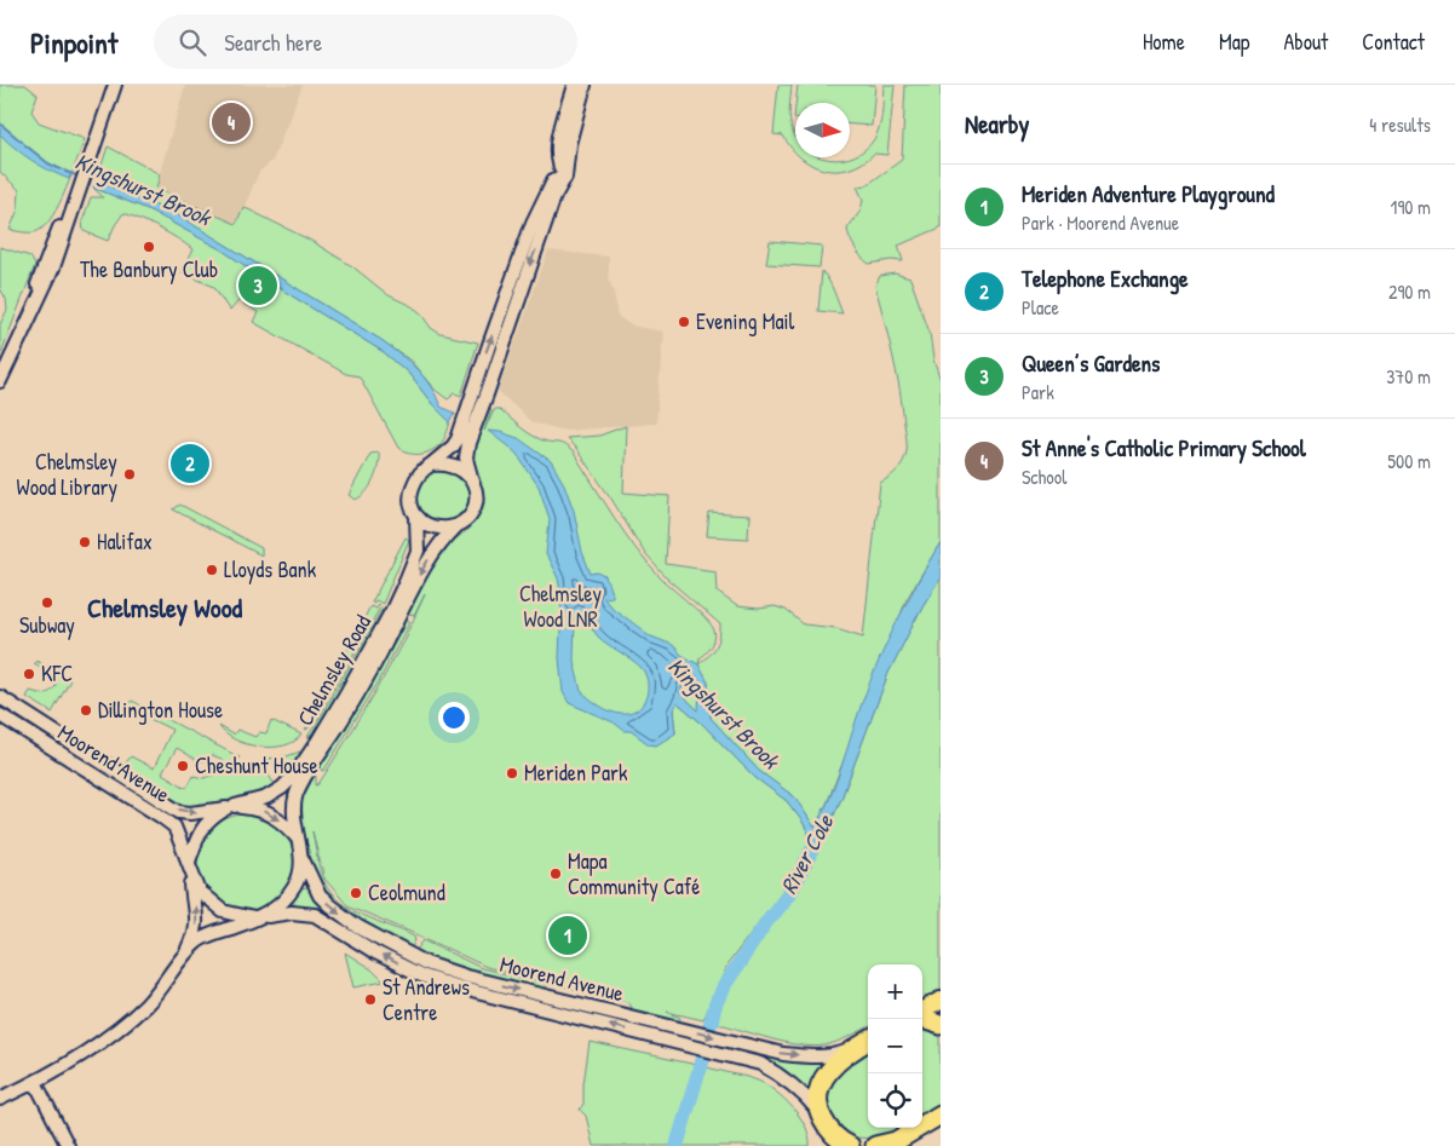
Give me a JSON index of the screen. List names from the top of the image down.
{
  "streets": {
    "street": ["Chelmsley Road", "Moorend Avenue"]
  },
  "crossings": [
    ["Chelmsley Road", "Moorend Avenue"]
  ],
  "districts": ["Chelmsley Wood"],
  "water": ["Kingshurst Brook", "River Cole"],
  "parks": ["Chelmsley Wood LNR"],
  "places": [
    "The Banbury Club",
    "Evening Mail",
    "Chelmsley Wood Library",
    "Halifax",
    "Lloyds Bank",
    "Subway",
    "KFC",
    "Dillington House",
    "Cheshunt House",
    "Meriden Park",
    "Mapa Community Café",
    "Ceolmund",
    "St Andrews Centre"
  ],
  "north": "right",
  "page": {
    "header": "Pinpoint",
    "search": "Search here",
    "nav": [
      "Home",
      "Map",
      "About",
      "Contact"
    ],
    "heading": ["Nearby", "4 results"],
    "pins": [
      "4",
      "3",
      "2",
      "1"
    ],
    "list": [
      {
        "mark": "1",
        "name": "Meriden Adventure Playground",
        "note": "Park · Moorend Avenue",
        "value": "190 m"
      },
      {
        "mark": "2",
        "name": "Telephone Exchange",
        "note": "Place",
        "value": "290 m"
      },
      {
        "mark": "3",
        "name": "Queen’s Gardens",
        "note": "Park",
        "value": "370 m"
      },
      {
        "mark": "4",
        "name": "St Anne's Catholic Primary School",
        "note": "School",
        "value": "500 m"
      }
    ],
    "map_buttons": ["+", "−"]
  }
}
